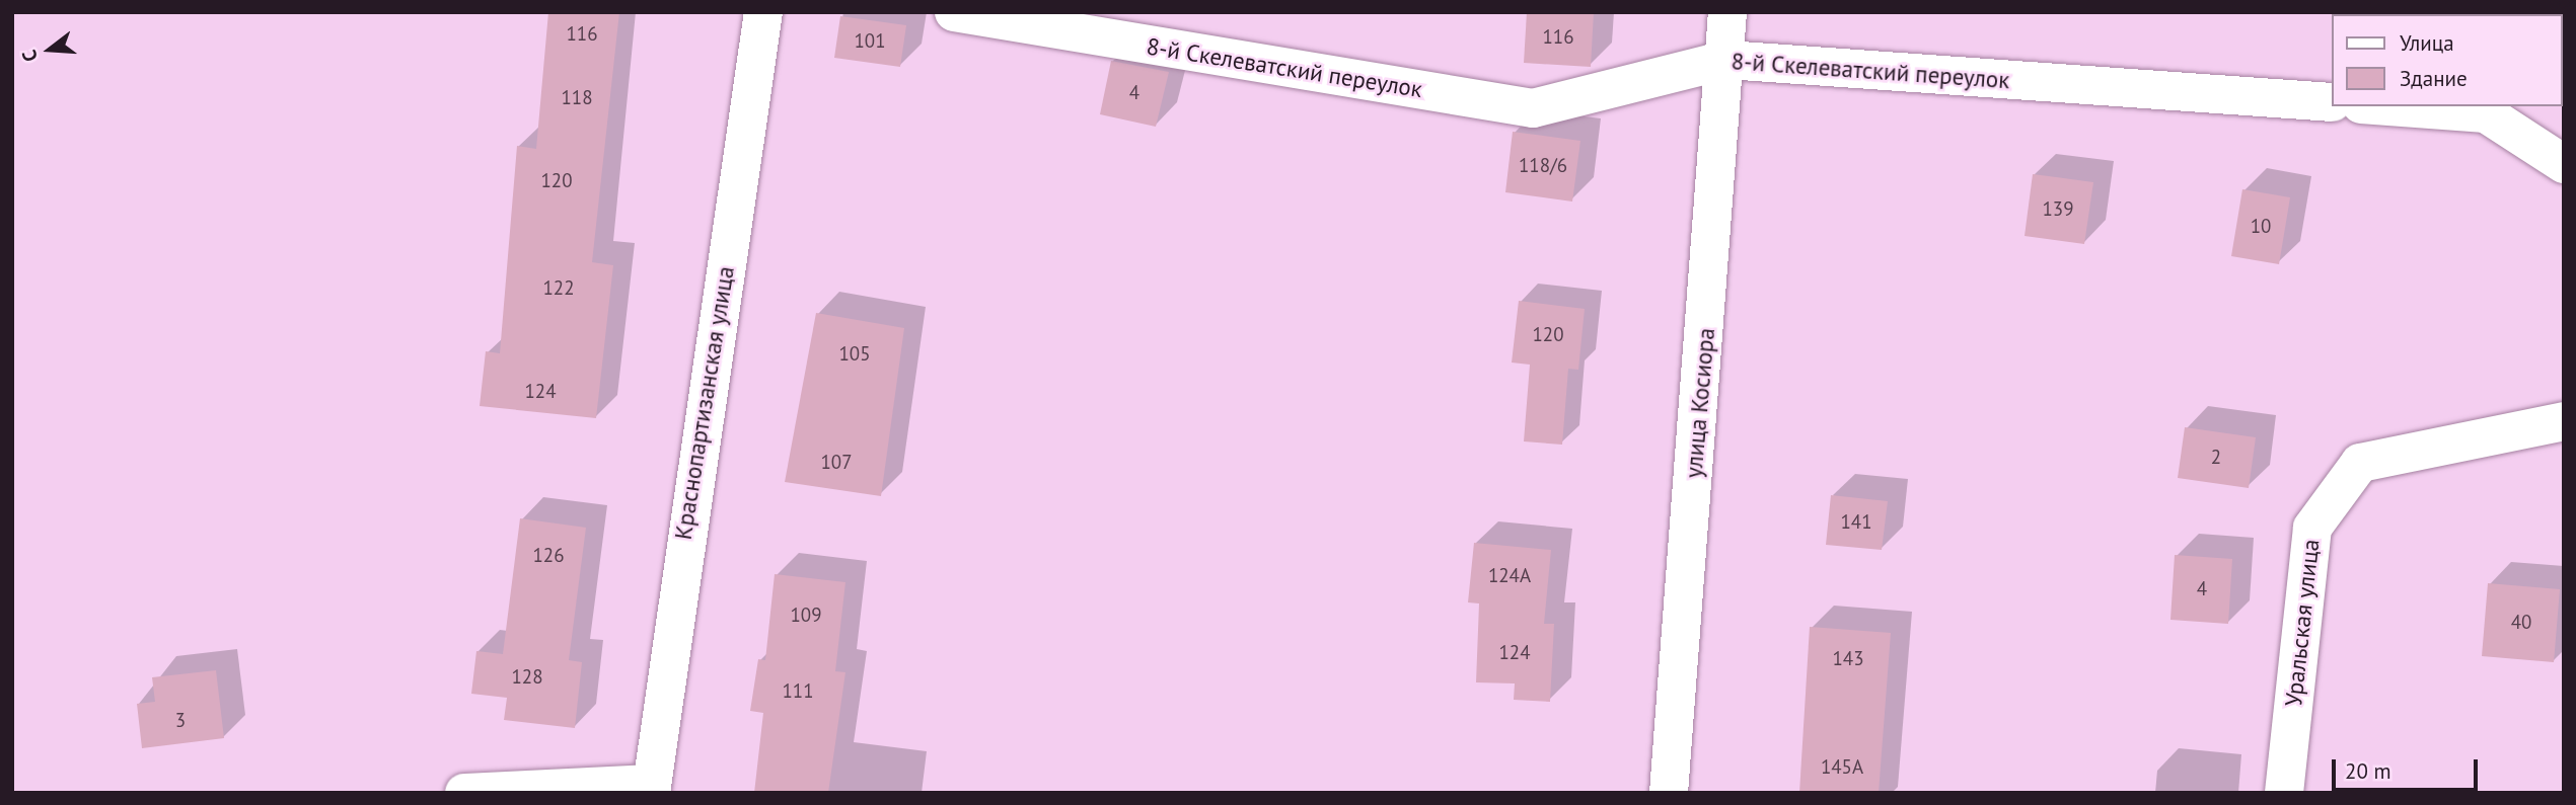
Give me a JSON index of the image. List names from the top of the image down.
{
  "streets": {
    "street": [
      "8-й Скелеватский переулок",
      "Краснопартизанская улица",
      "улица Косиора",
      "Уральская улица"
    ]
  },
  "crossings": [
    ["8-й Скелеватский переулок", "улица Косиора"]
  ],
  "house_numbers": [
    "116",
    "116",
    "101",
    "4",
    "118",
    "118/6",
    "120",
    "139",
    "10",
    "122",
    "120",
    "105",
    "124",
    "2",
    "107",
    "141",
    "126",
    "124А",
    "4",
    "109",
    "40",
    "124",
    "143",
    "128",
    "111",
    "3",
    "145А"
  ],
  "legend": ["Улица", "Здание"],
  "scale_bar": "20 m",
  "north": "left"
}
